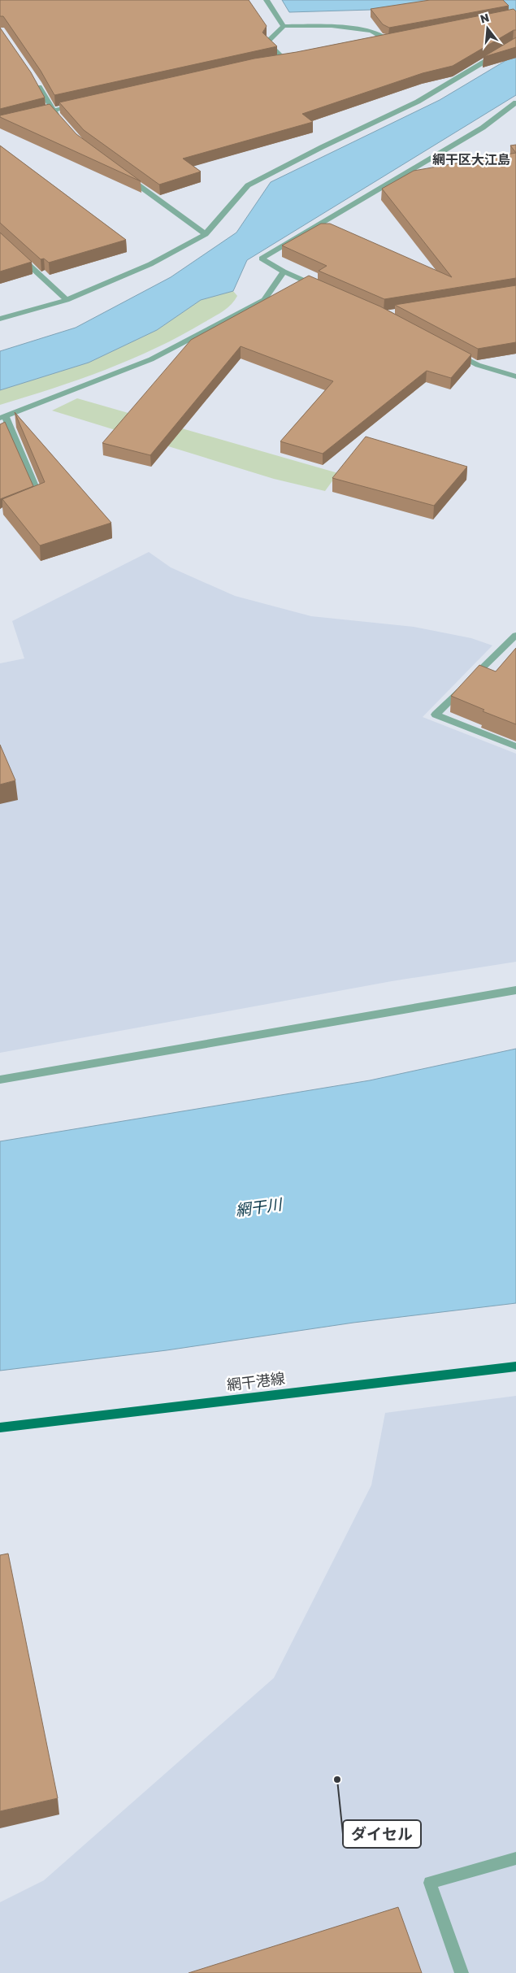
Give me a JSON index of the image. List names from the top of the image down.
{
  "streets": {
    "main road": ["網干港線"]
  },
  "districts": ["網干区大江島"],
  "water": ["網干川"],
  "places": ["ダイセル"],
  "north": "top"
}
